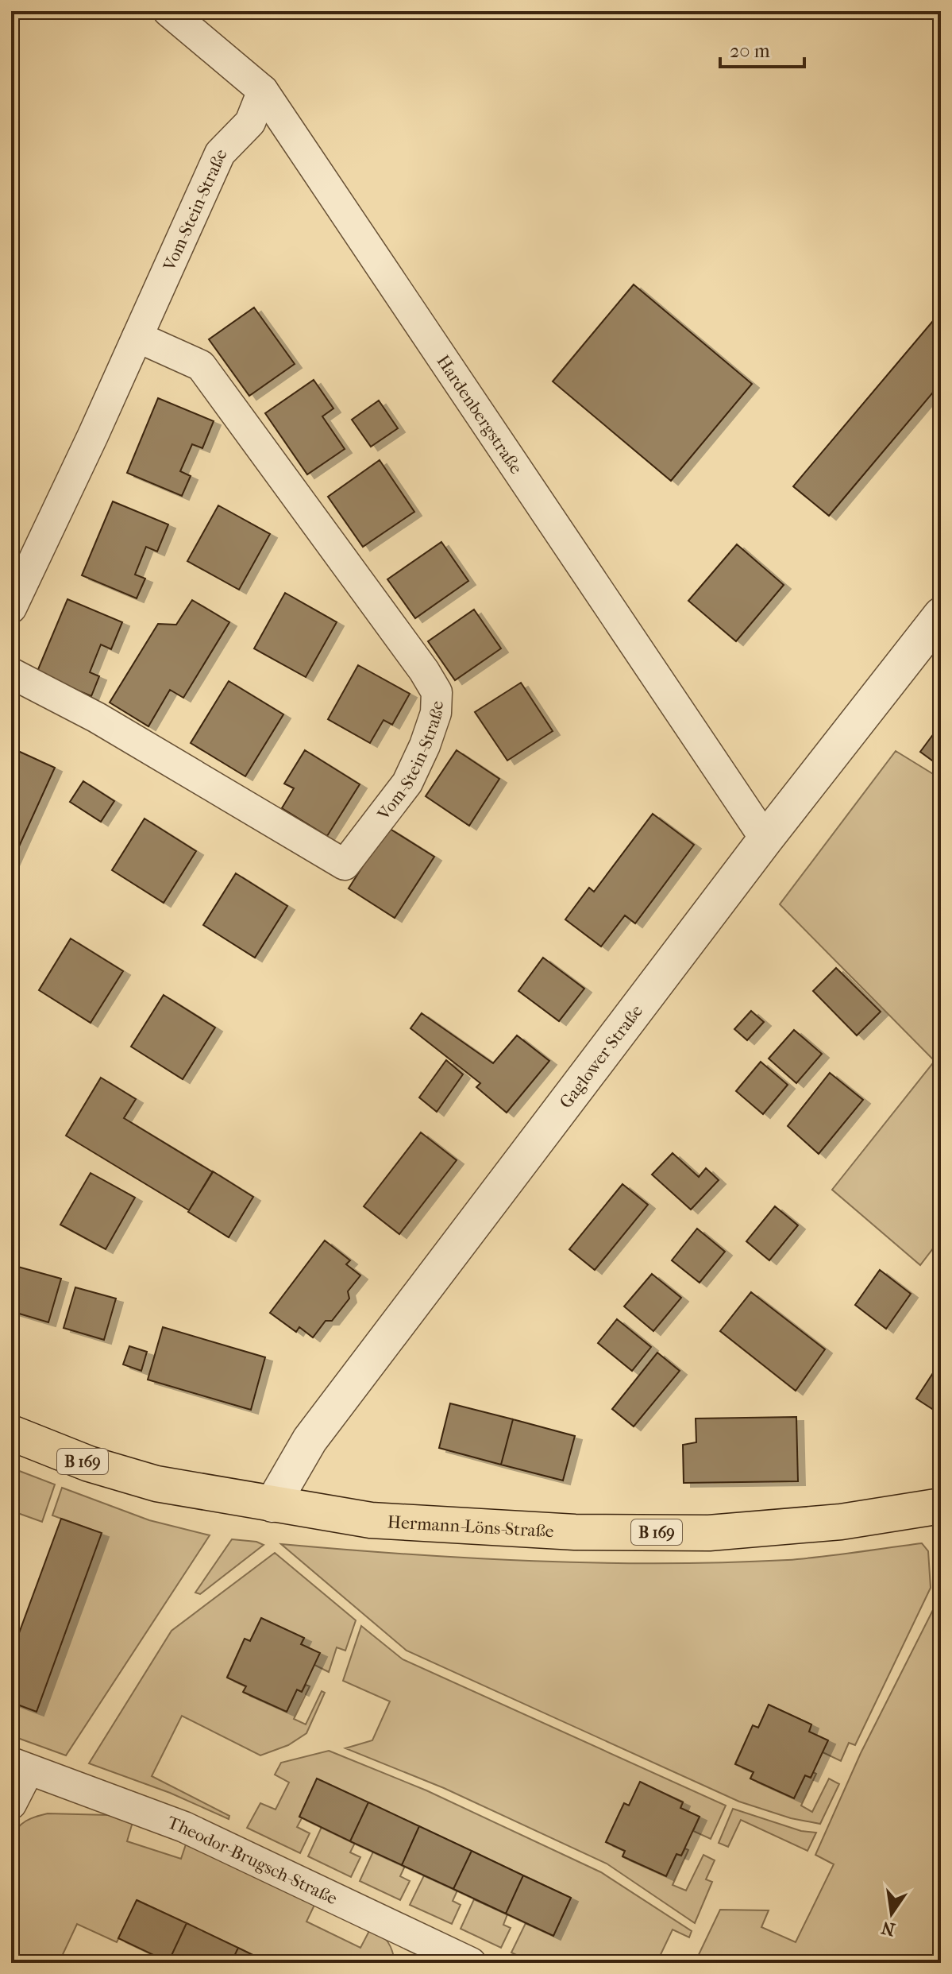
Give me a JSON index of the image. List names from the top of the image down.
{
  "streets": {
    "main road": ["B 169", "Hermann-Löns-Straße"],
    "street": [
      "Vom-Stein-Straße",
      "Hardenbergstraße",
      "Gaglower Straße",
      "Theodor-Brugsch-Straße"
    ]
  },
  "crossings": [
    ["Vom-Stein-Straße", "Hardenbergstraße"],
    ["Hardenbergstraße", "Gaglower Straße"],
    ["Gaglower Straße", "Hermann-Löns-Straße"]
  ],
  "scale_bar": "20 m",
  "north": "bottom"
}
